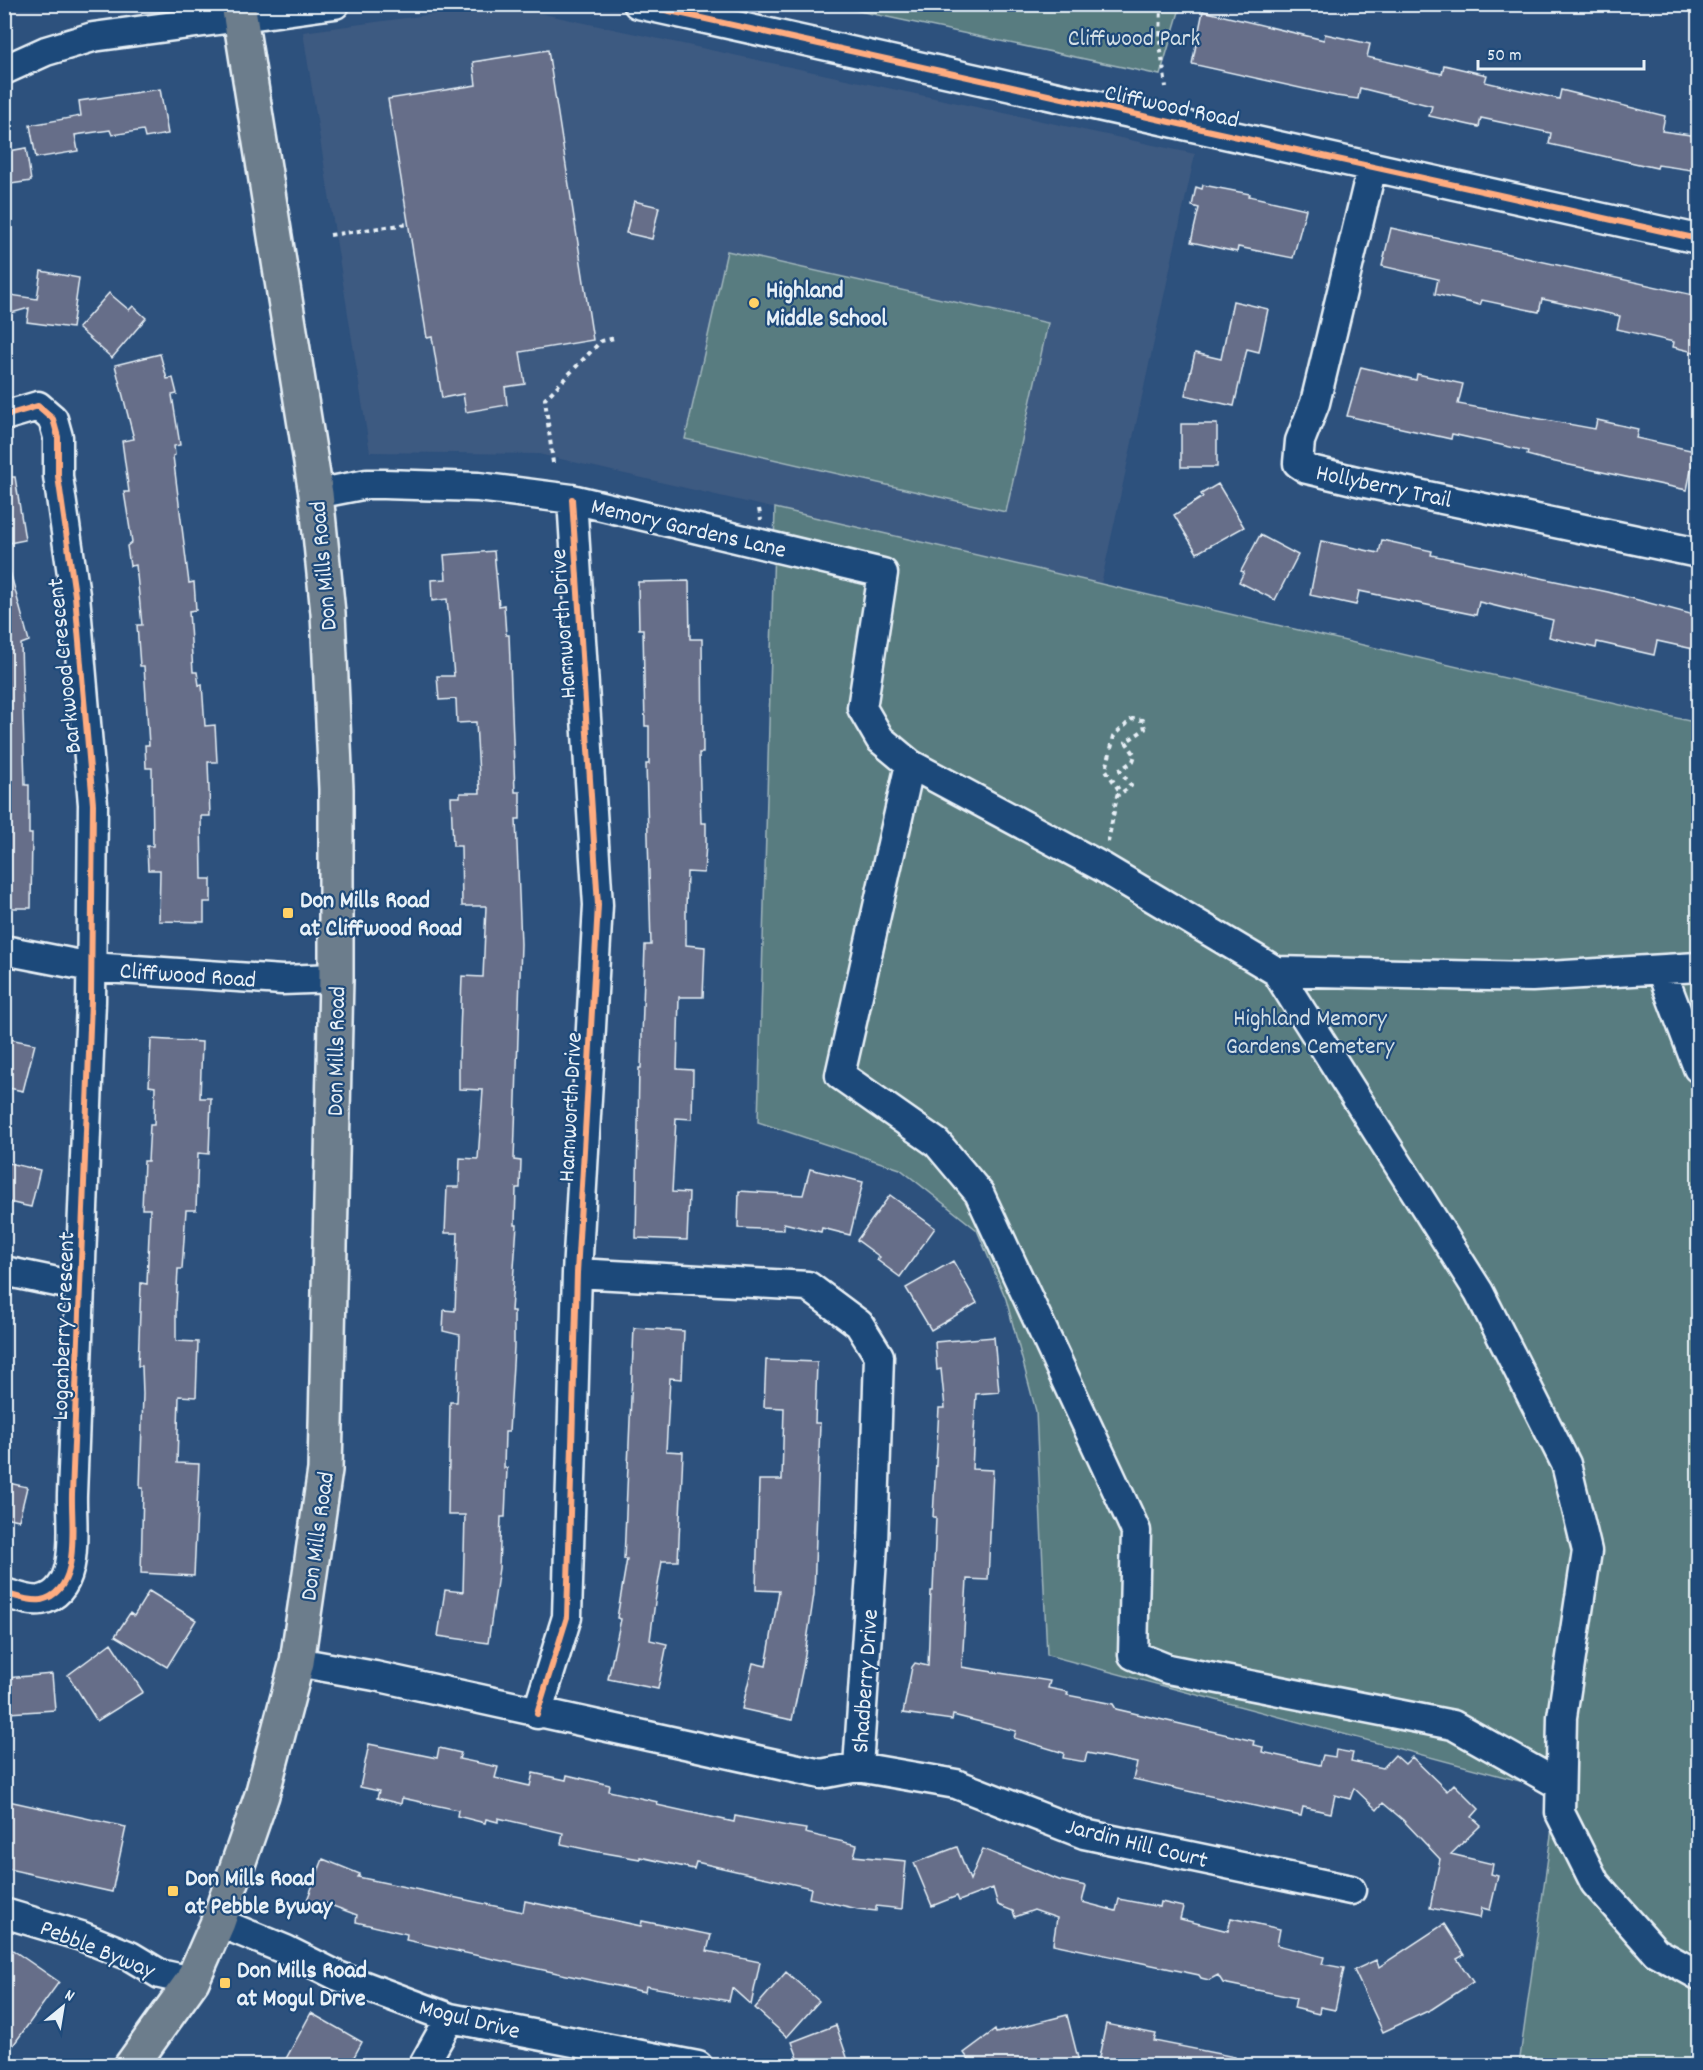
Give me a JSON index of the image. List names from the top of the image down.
{
  "streets": {
    "main road": ["Don Mills Road"],
    "street": [
      "Cliffwood Road",
      "Hollyberry Trail",
      "Memory Gardens Lane",
      "Harnworth Drive",
      "Barkwood Crescent",
      "Loganberry Crescent",
      "Shadberry Drive",
      "Jardin Hill Court",
      "Pebble Byway",
      "Mogul Drive"
    ]
  },
  "crossings": [
    ["Cliffwood Road", "Hollyberry Trail"],
    ["Cliffwood Road", "Don Mills Road"],
    ["Cliffwood Road", "Barkwood Crescent"],
    ["Cliffwood Road", "Loganberry Crescent"],
    ["Memory Gardens Lane", "Don Mills Road"],
    ["Memory Gardens Lane", "Harnworth Drive"],
    ["Don Mills Road", "Shadberry Drive"],
    ["Don Mills Road", "Pebble Byway"],
    ["Don Mills Road", "Mogul Drive"],
    ["Harnworth Drive", "Shadberry Drive"],
    ["Barkwood Crescent", "Loganberry Crescent"],
    ["Shadberry Drive", "Jardin Hill Court"]
  ],
  "parks": ["Cliffwood Park", "Highland Memory Gardens Cemetery"],
  "places": {
    "other": ["Highland Middle School"],
    "transit": ["Don Mills Road at Cliffwood Road", "Don Mills Road at Pebble Byway", "Don Mills Road at Mogul Drive"]
  },
  "scale_bar": "50 m",
  "north": "top right"
}
